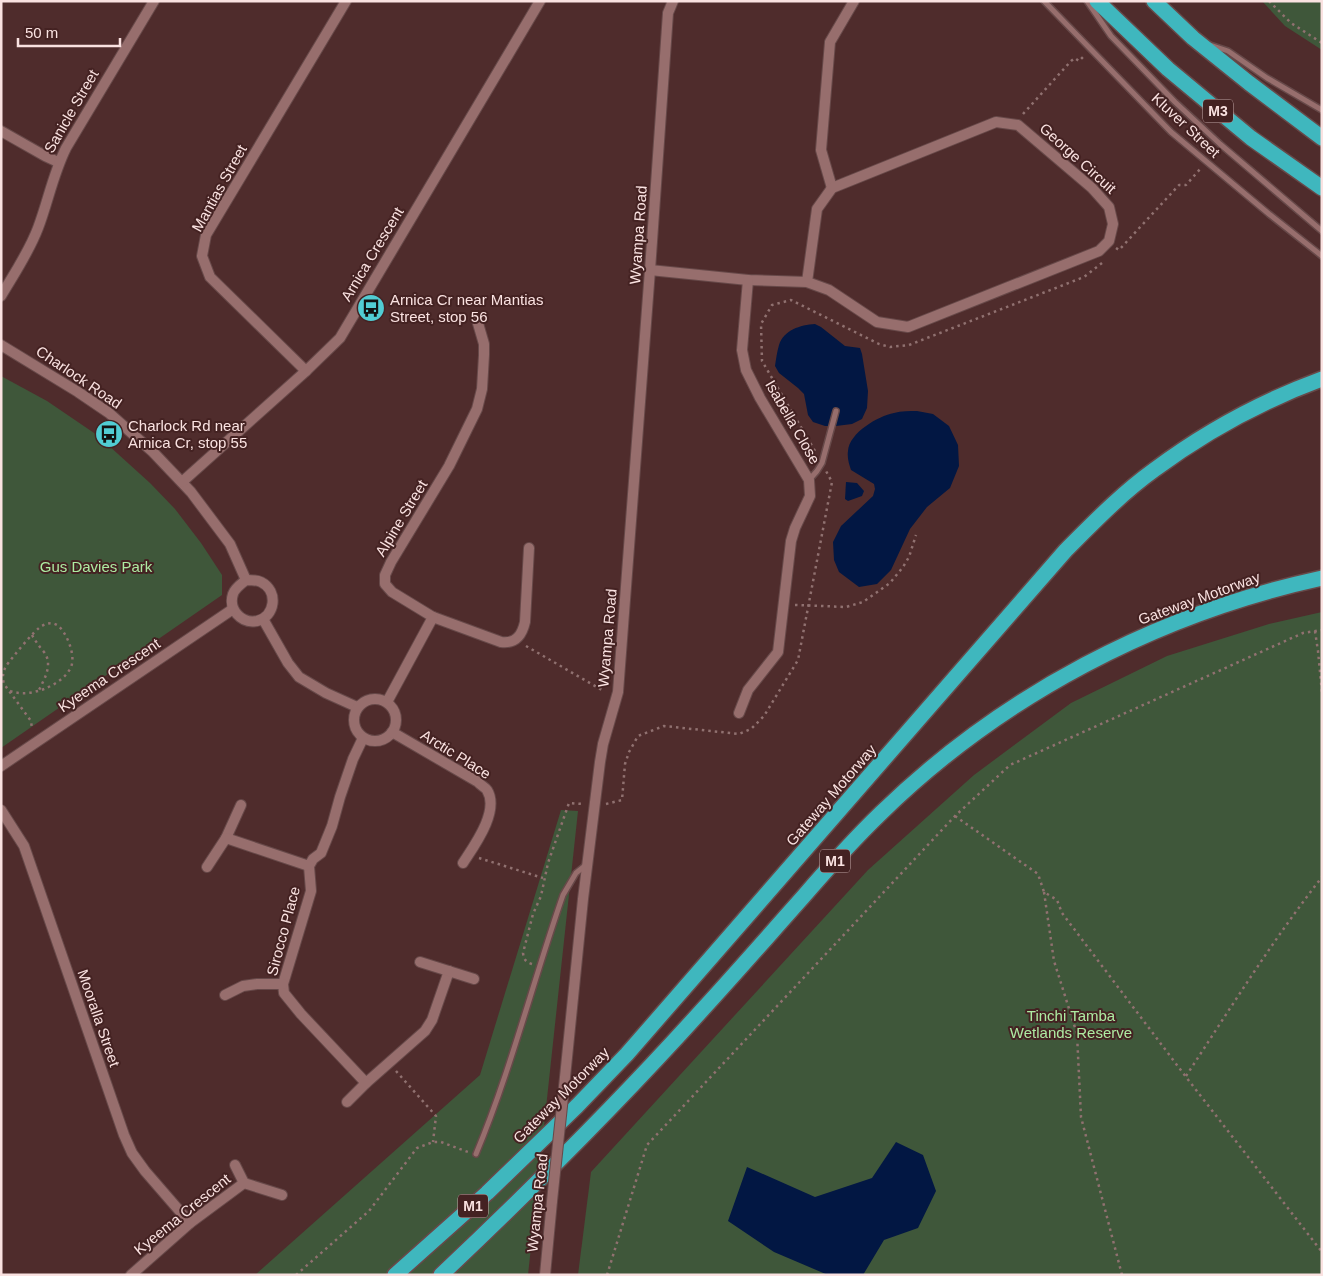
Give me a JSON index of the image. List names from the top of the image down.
{
  "streets": {
    "highway": ["M3", "Gateway Motorway", "M1"],
    "street": [
      "Sanicle Street",
      "George Circuit",
      "Mantias Street",
      "Wyampa Road",
      "Arnica Crescent",
      "Charlock Road",
      "Isabella Close",
      "Alpine Street",
      "Kyeema Crescent",
      "Arctic Place",
      "Sirocco Place",
      "Mooralla Street"
    ],
    "lane": ["Kluver Street"]
  },
  "crossings": [
    ["Mantias Street", "Arnica Crescent"],
    ["Arnica Crescent", "Charlock Road"],
    ["Charlock Road", "Kyeema Crescent"],
    ["Kyeema Crescent", "Mooralla Street"]
  ],
  "parks": ["Gus Davies Park", "Tinchi Tamba Wetlands Reserve"],
  "places": {
    "bus stop": ["Arnica Cr near Mantias Street, stop 56", "Charlock Rd near Arnica Cr, stop 55"]
  },
  "scale_bar": "50 m"
}
